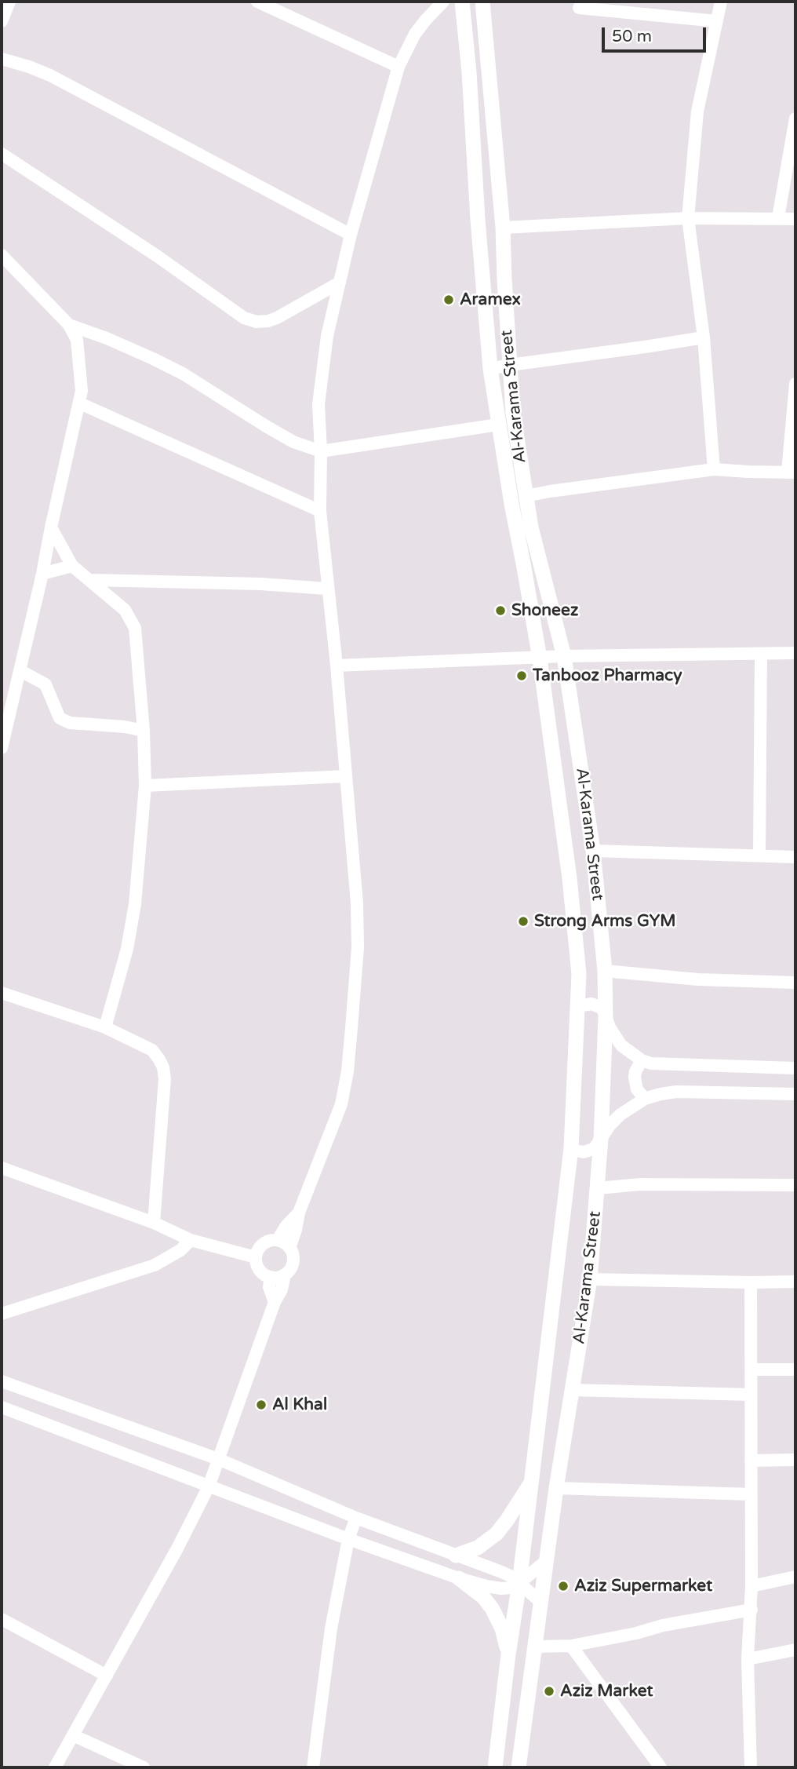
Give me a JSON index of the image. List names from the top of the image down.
{
  "streets": {
    "street": ["Al-Karama Street"]
  },
  "places": [
    "Aramex",
    "Shoneez",
    "Tanbooz Pharmacy",
    "Strong Arms GYM",
    "Al Khal",
    "Aziz Supermarket",
    "Aziz Market"
  ],
  "scale_bar": "50 m"
}
